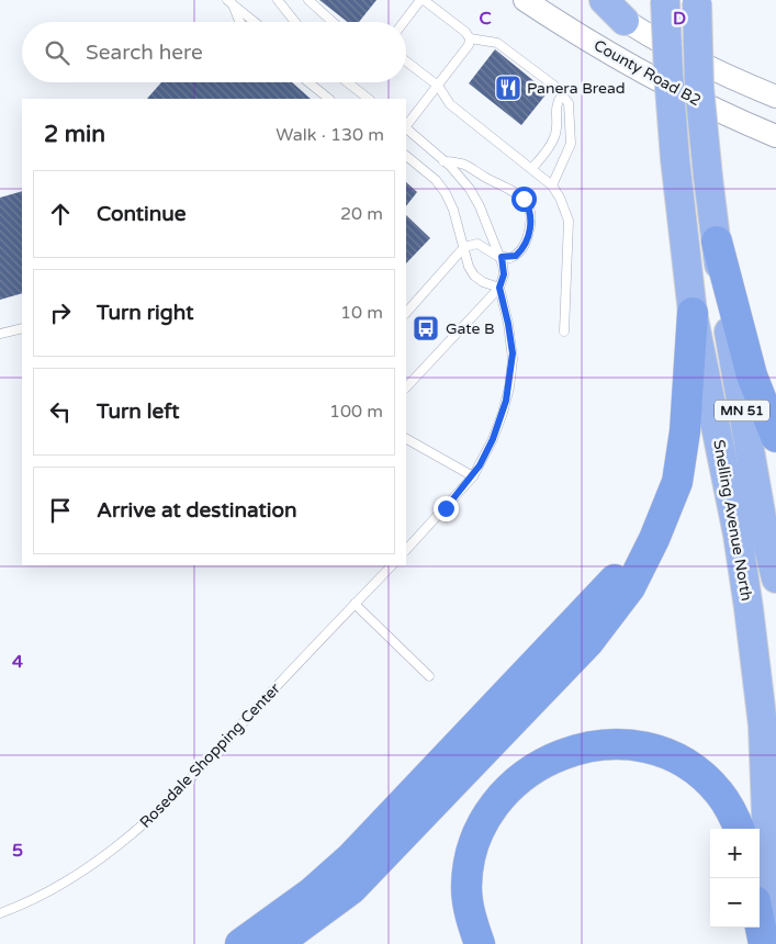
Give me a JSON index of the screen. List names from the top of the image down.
{
  "streets": {
    "highway": ["MN 51", "Snelling Avenue North"],
    "street": ["County Road B2"],
    "lane": ["Rosedale Shopping Center"]
  },
  "places": {
    "restaurant": ["Panera Bread"],
    "bus stop": ["Gate B"]
  },
  "page": {
    "search": "Search here",
    "heading": ["2 min", "Walk · 130 m"],
    "list": [
      ["Continue", "20 m"],
      ["Turn right", "10 m"],
      ["Turn left", "100 m"],
      "Arrive at destination"
    ],
    "map_buttons": ["+", "−"]
  },
  "grid": {
    "columns": ["C", "D"],
    "rows": ["4", "5"]
  }
}
